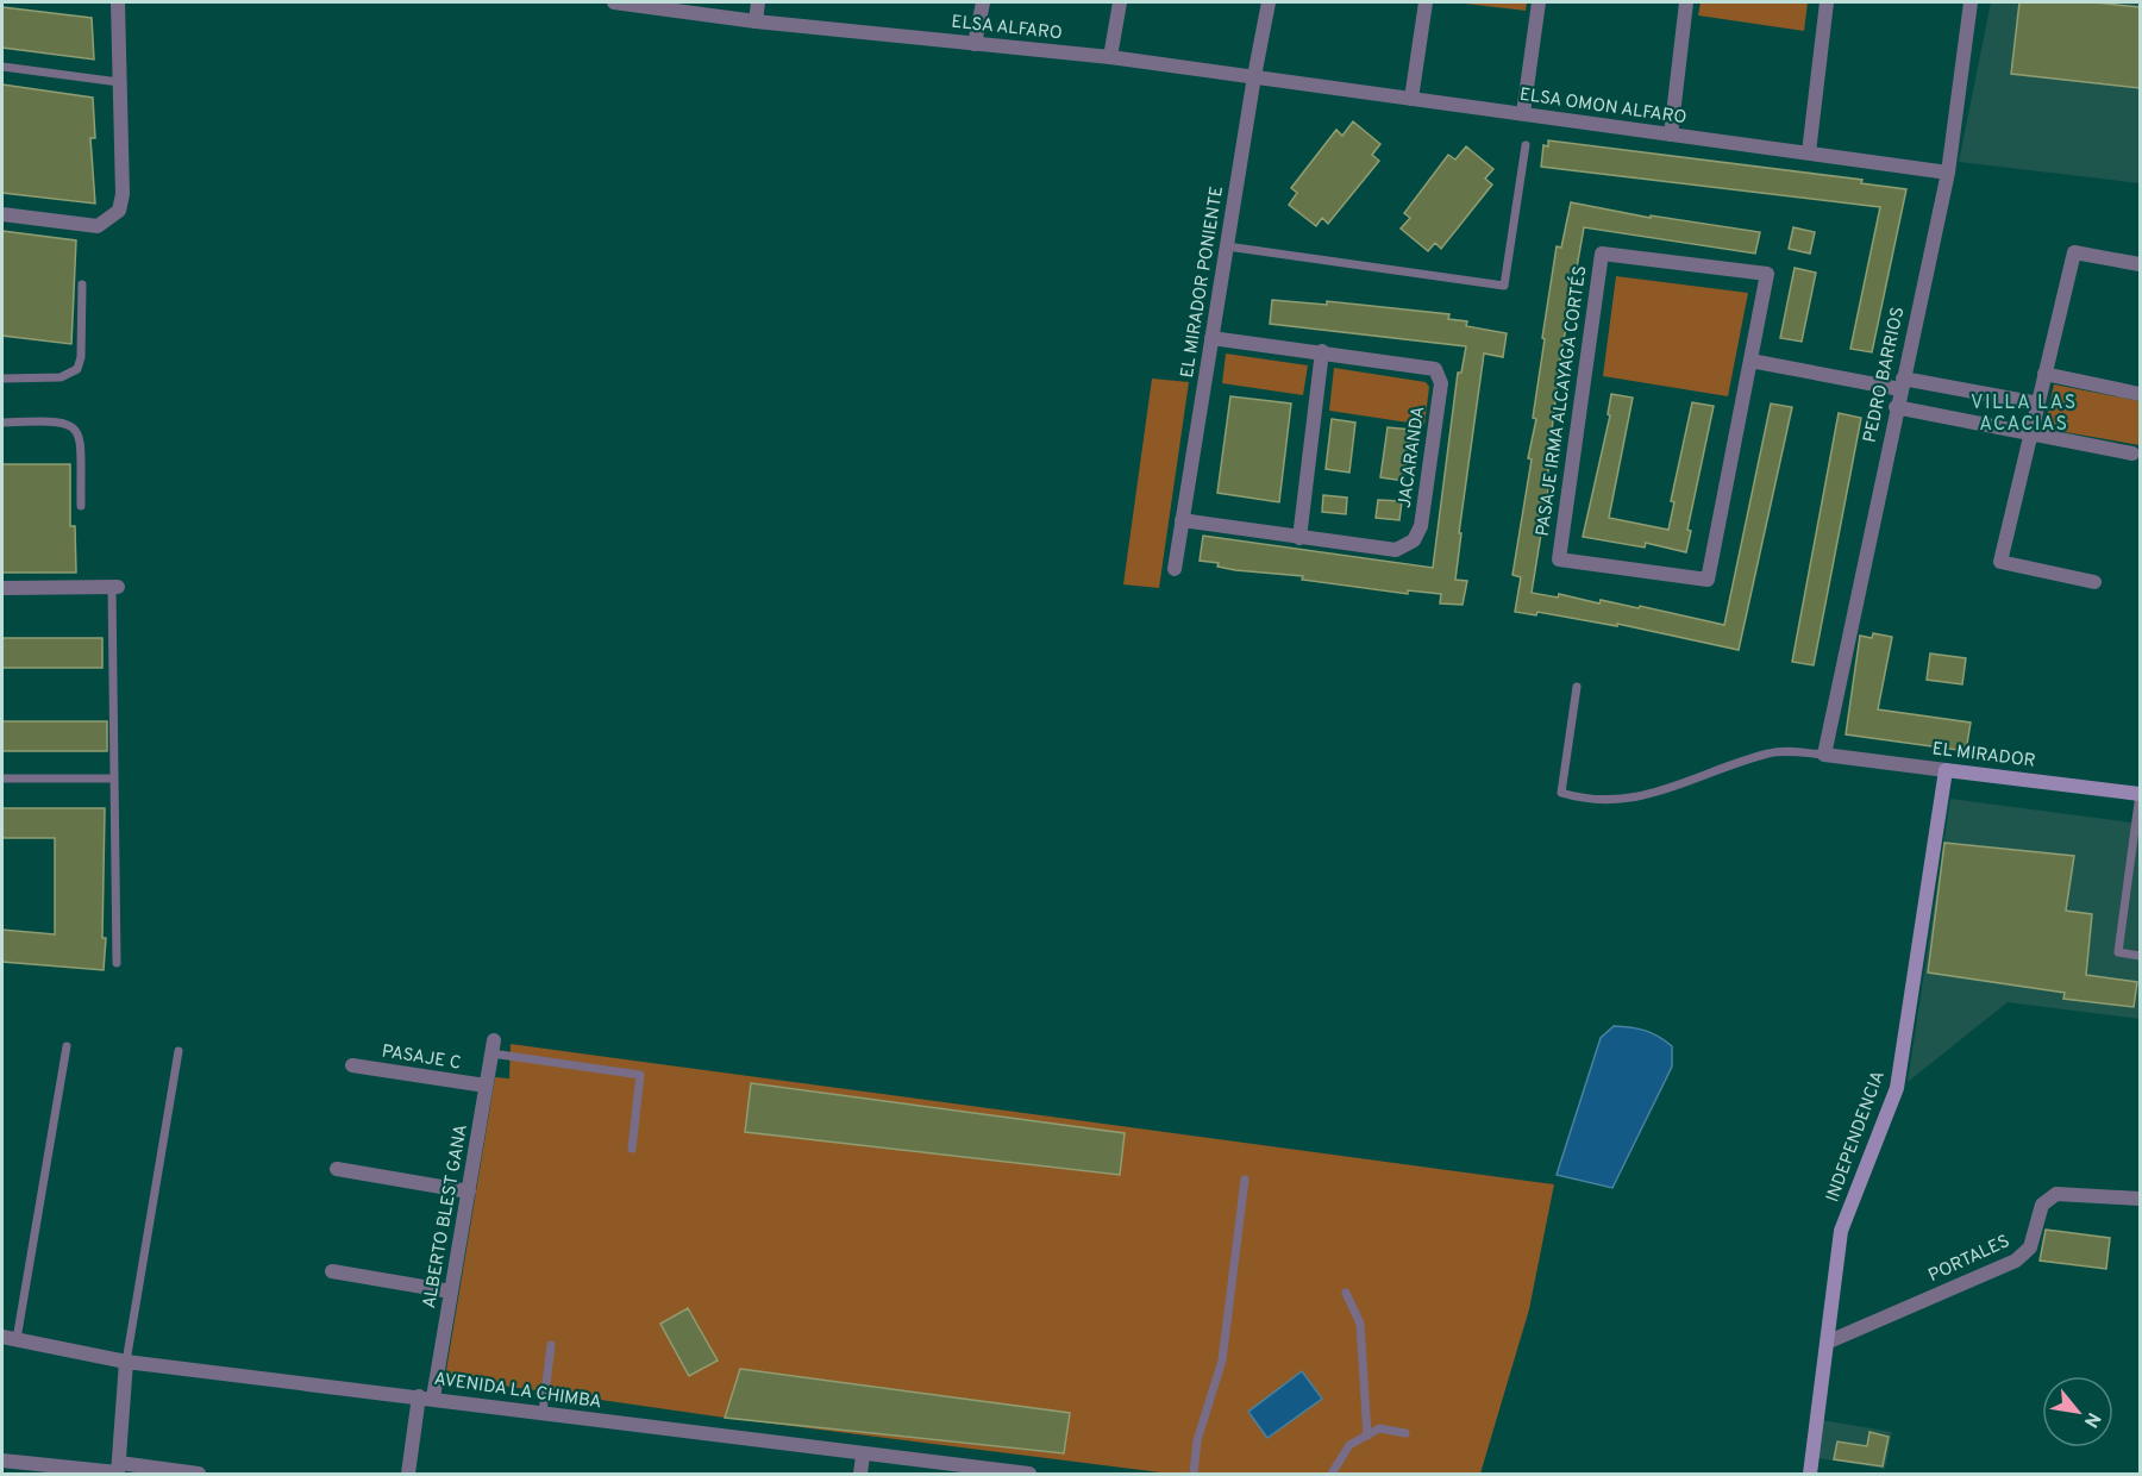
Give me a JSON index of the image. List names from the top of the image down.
{
  "streets": {
    "main road": ["EL MIRADOR", "INDEPENDENCIA"],
    "street": [
      "ELSA ALFARO",
      "ELSA OMON ALFARO",
      "EL MIRADOR PONIENTE",
      "PEDRO BARRIOS",
      "PASAJE IRMA ALCAYAGA CORTÉS",
      "JACARANDA",
      "PASAJE C",
      "ALBERTO BLEST GANA",
      "PORTALES",
      "AVENIDA LA CHIMBA"
    ]
  },
  "crossings": [
    ["ELSA ALFARO", "ELSA OMON ALFARO"],
    ["ELSA ALFARO", "EL MIRADOR PONIENTE"],
    ["ELSA OMON ALFARO", "EL MIRADOR PONIENTE"],
    ["ELSA OMON ALFARO", "PEDRO BARRIOS"],
    ["EL MIRADOR PONIENTE", "JACARANDA"],
    ["PEDRO BARRIOS", "EL MIRADOR"],
    ["EL MIRADOR", "INDEPENDENCIA"],
    ["PASAJE C", "ALBERTO BLEST GANA"],
    ["INDEPENDENCIA", "PORTALES"],
    ["ALBERTO BLEST GANA", "AVENIDA LA CHIMBA"]
  ],
  "districts": ["VILLA LAS ACACIAS"],
  "north": "bottom right"
}
